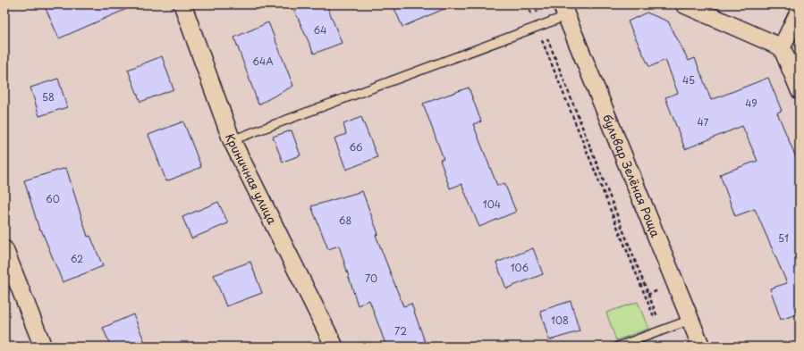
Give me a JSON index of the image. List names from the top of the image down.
{
  "streets": {
    "street": ["бульвар Зелёная Роща", "Криничная улица"]
  },
  "house_numbers": [
    "64",
    "64А",
    "45",
    "58",
    "49",
    "47",
    "66",
    "60",
    "104",
    "68",
    "51",
    "62",
    "106",
    "70",
    "108",
    "72"
  ]
}
